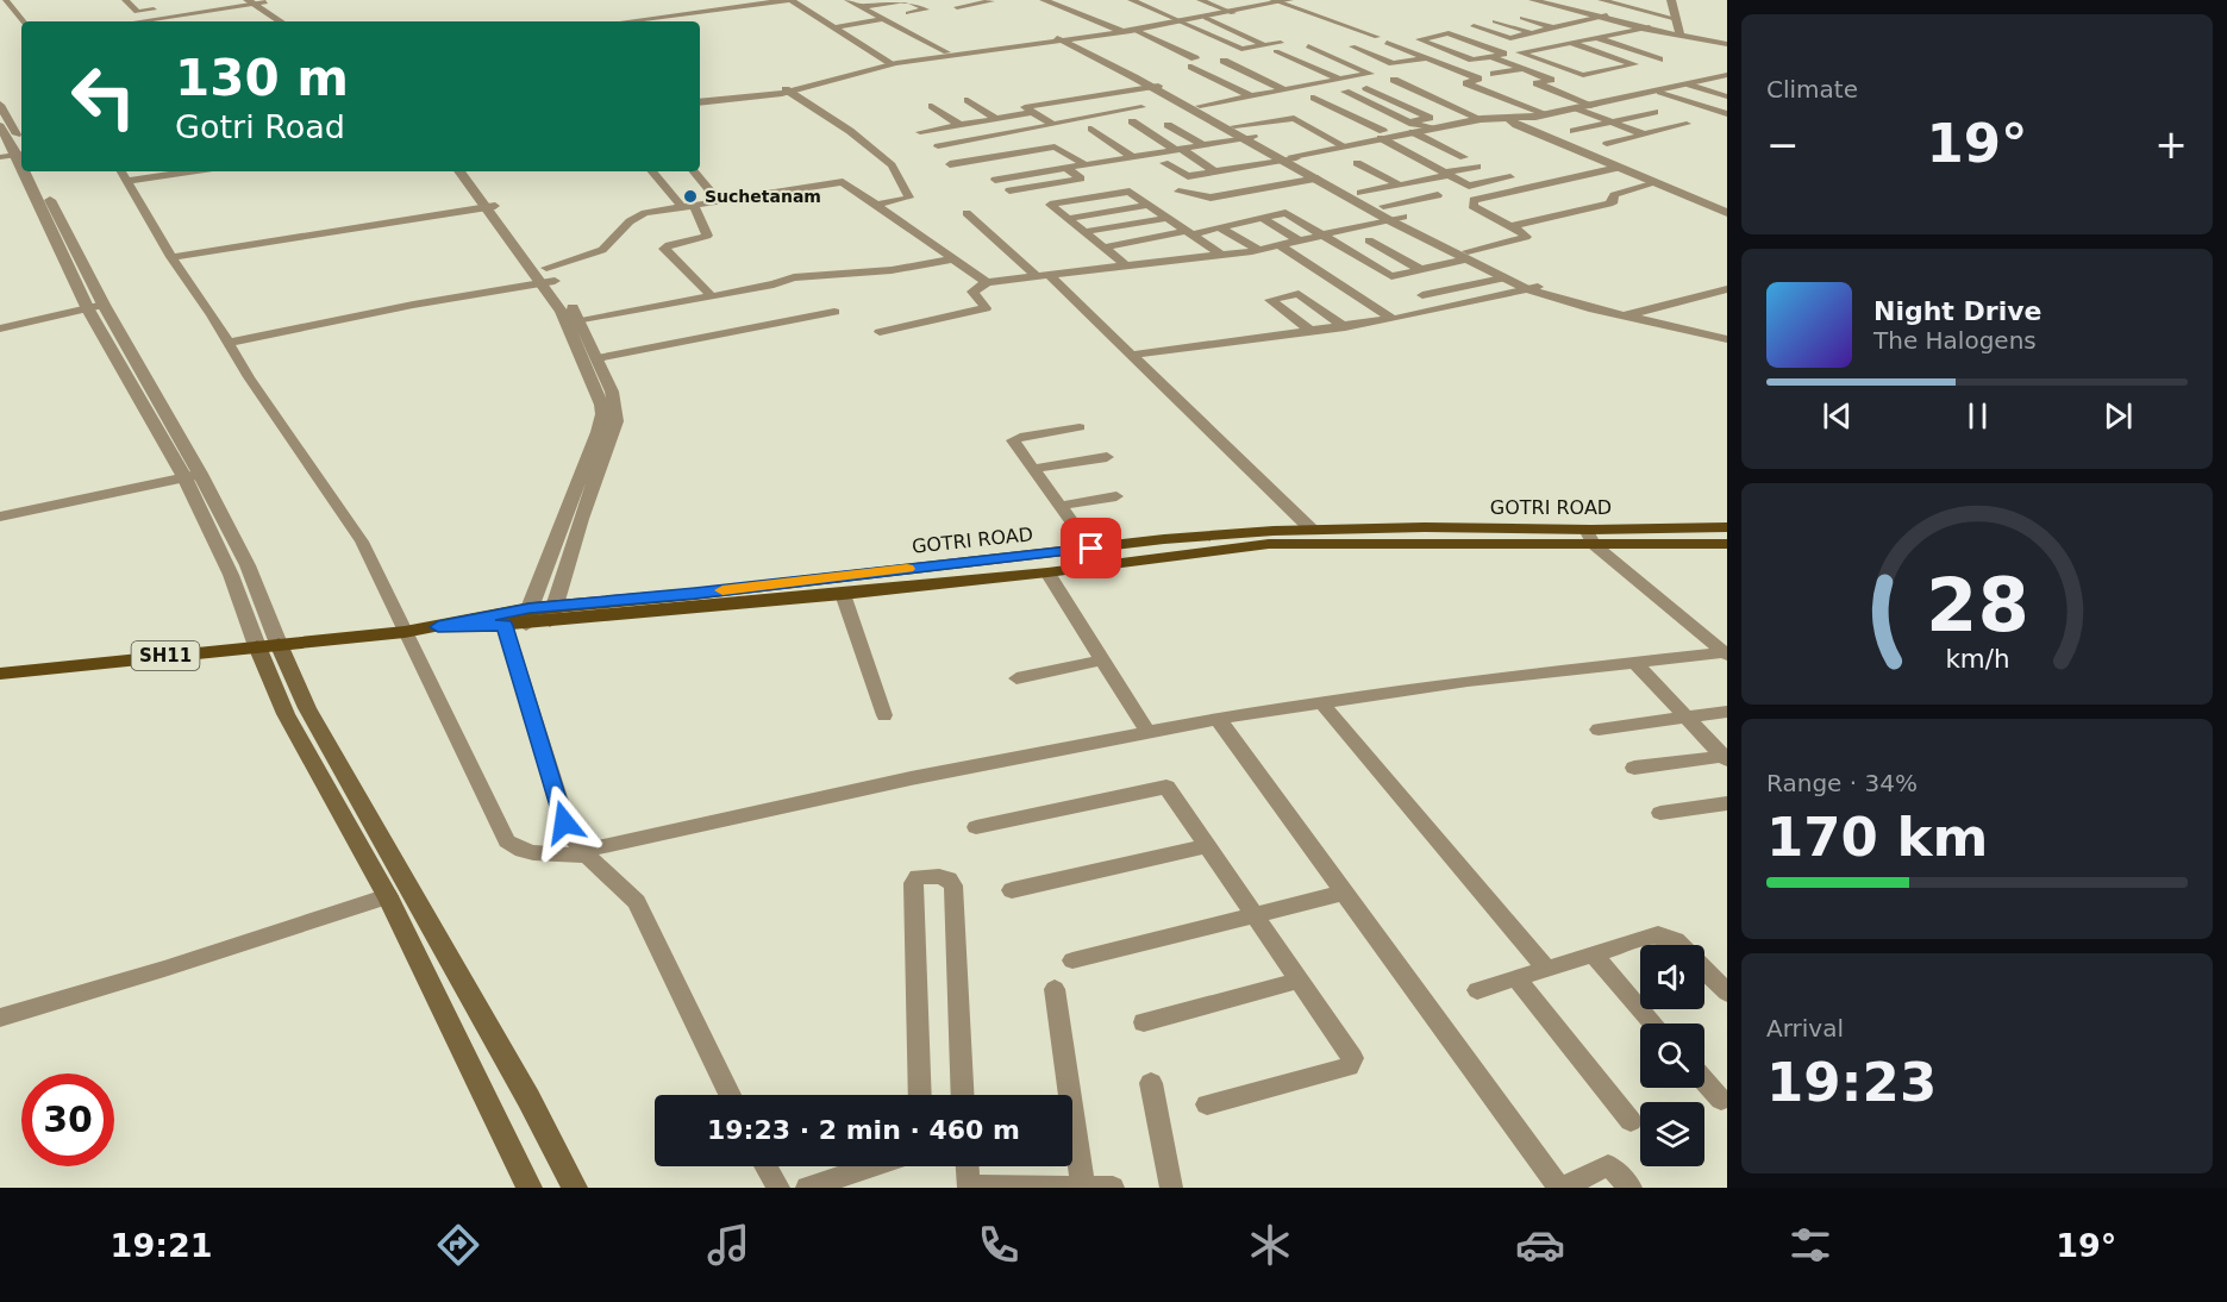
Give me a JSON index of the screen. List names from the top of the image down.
{
  "streets": {
    "main road": ["GOTRI ROAD", "SH11"]
  },
  "crossings": [
    ["GOTRI ROAD", "SH11"]
  ],
  "places": ["Suchetanam"],
  "page": {
    "tile": [
      "Climate",
      ["Range · 34%", "170 km"],
      ["Arrival", "19:23"]
    ],
    "turn": ["130 m", "Gotri Road"],
    "heat": ["−", "19°", "+"],
    "song": ["Night Drive", "The Halogens"],
    "limit": "30",
    "trip": "19:23 · 2 min · 460 m",
    "tabs": ["19:21", "19°"],
    "gauge": ["28", "km/h"]
  }
}
